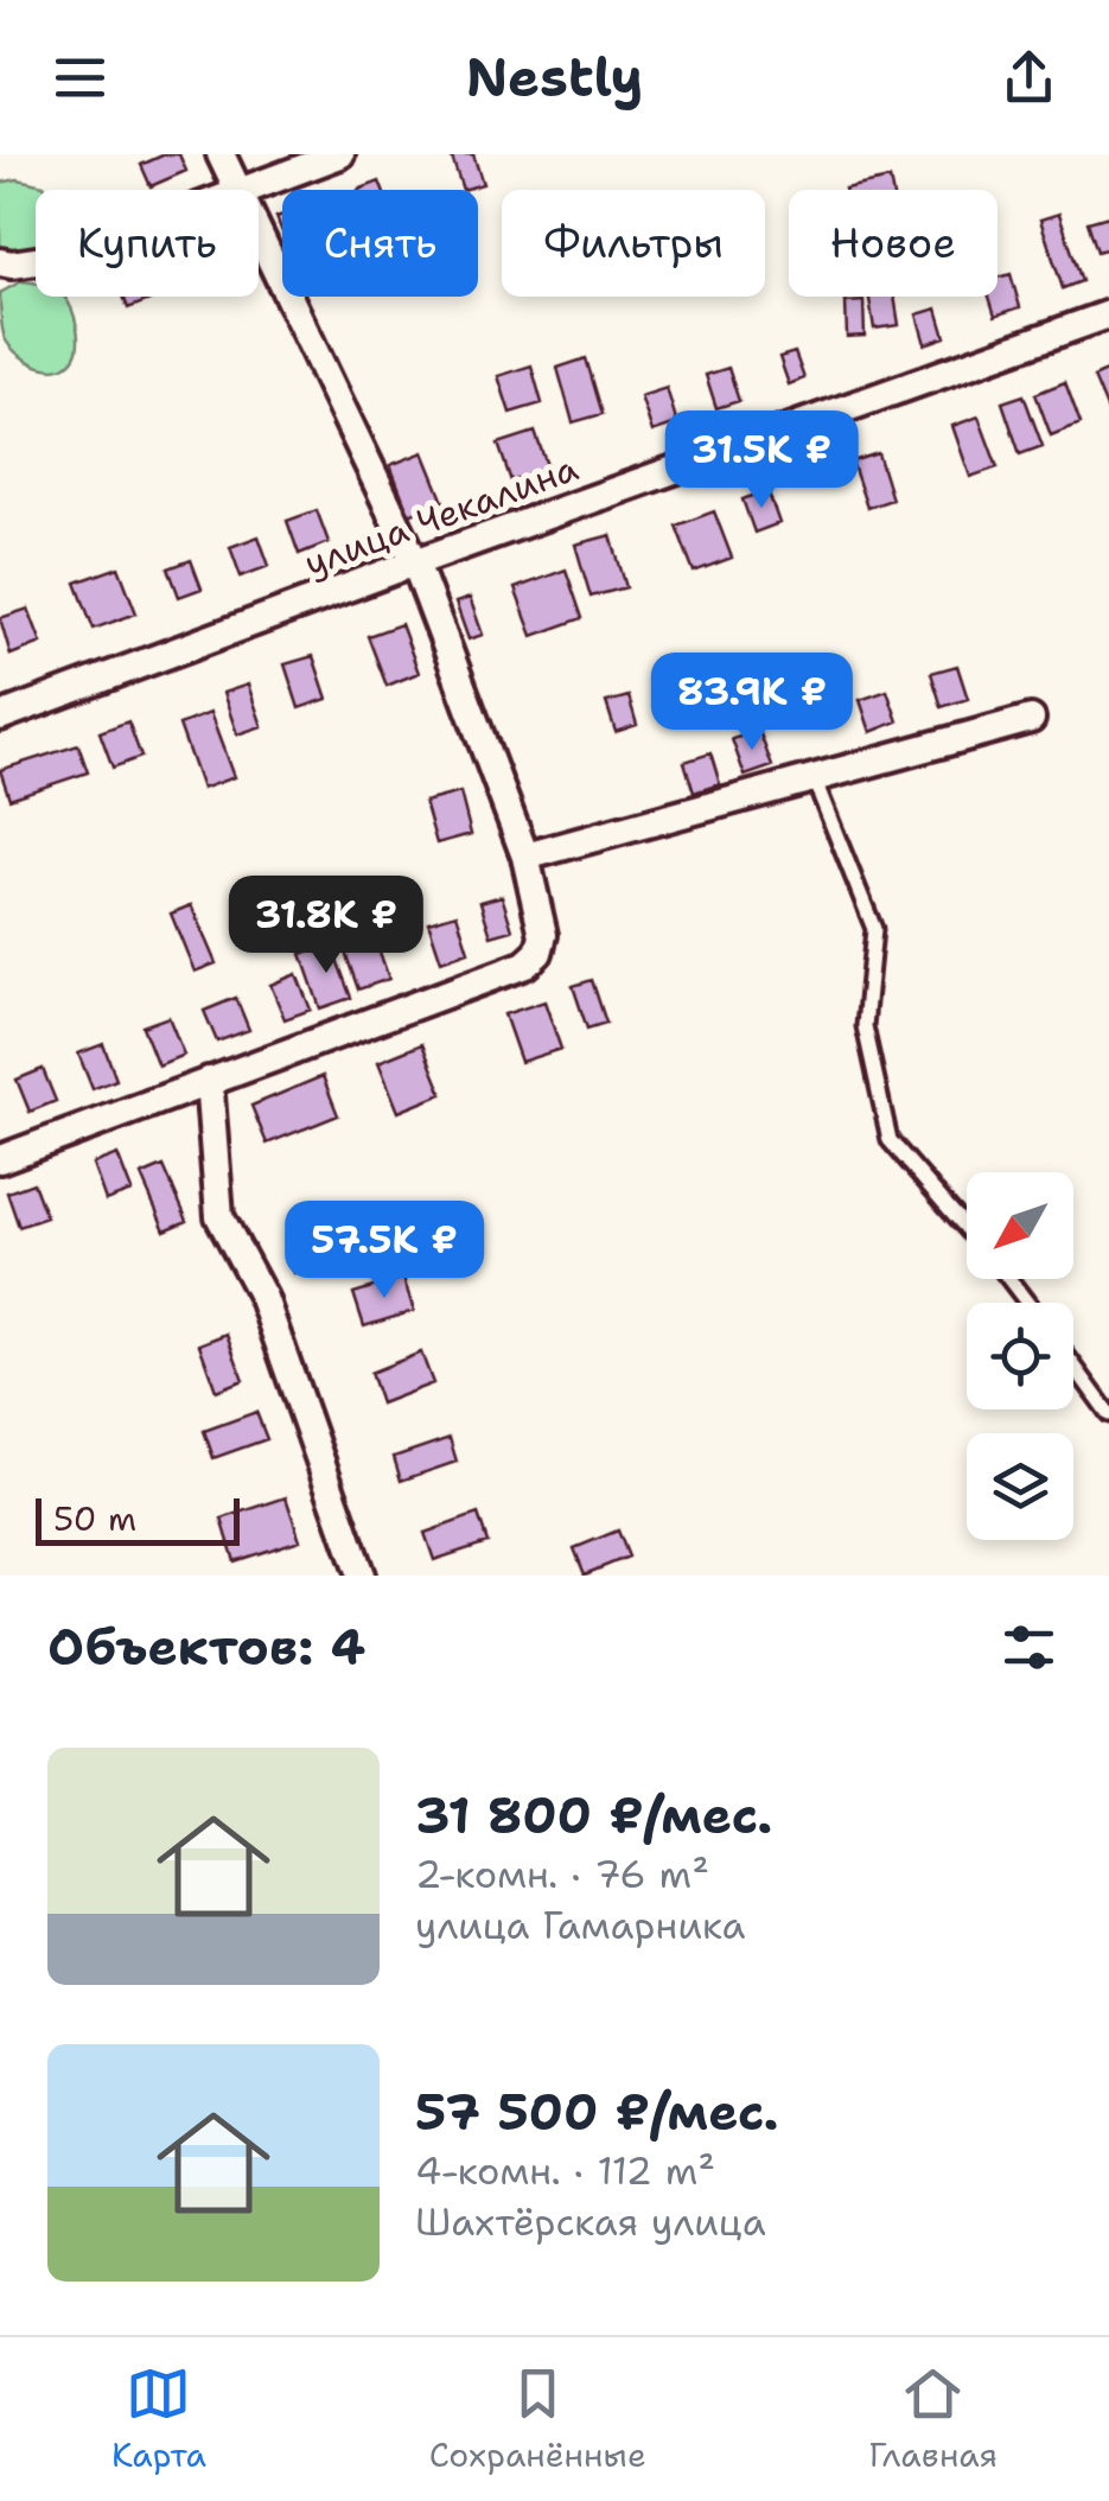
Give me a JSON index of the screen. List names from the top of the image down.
{
  "streets": {
    "street": ["улица Чекалина"]
  },
  "scale_bar": "50 m",
  "north": "bottom left",
  "page": {
    "header": "Nestly",
    "chip": [
      "Купить",
      "Снять",
      "Фильтры",
      "Новое"
    ],
    "price": [
      "31.5K ₽",
      "83.9K ₽",
      "31.8K ₽",
      "57.5K ₽"
    ],
    "scale": "50 m",
    "heading": "Объектов: 4",
    "list": [
      {
        "name": "31 800 ₽/мес.",
        "note": "2-комн. · 76 m² · улица Гамарника"
      },
      {
        "name": "57 500 ₽/мес.",
        "note": "4-комн. · 112 m² · Шахтёрская улица"
      }
    ],
    "tabs": ["Карта", "Сохранённые", "Главная"]
  }
}
